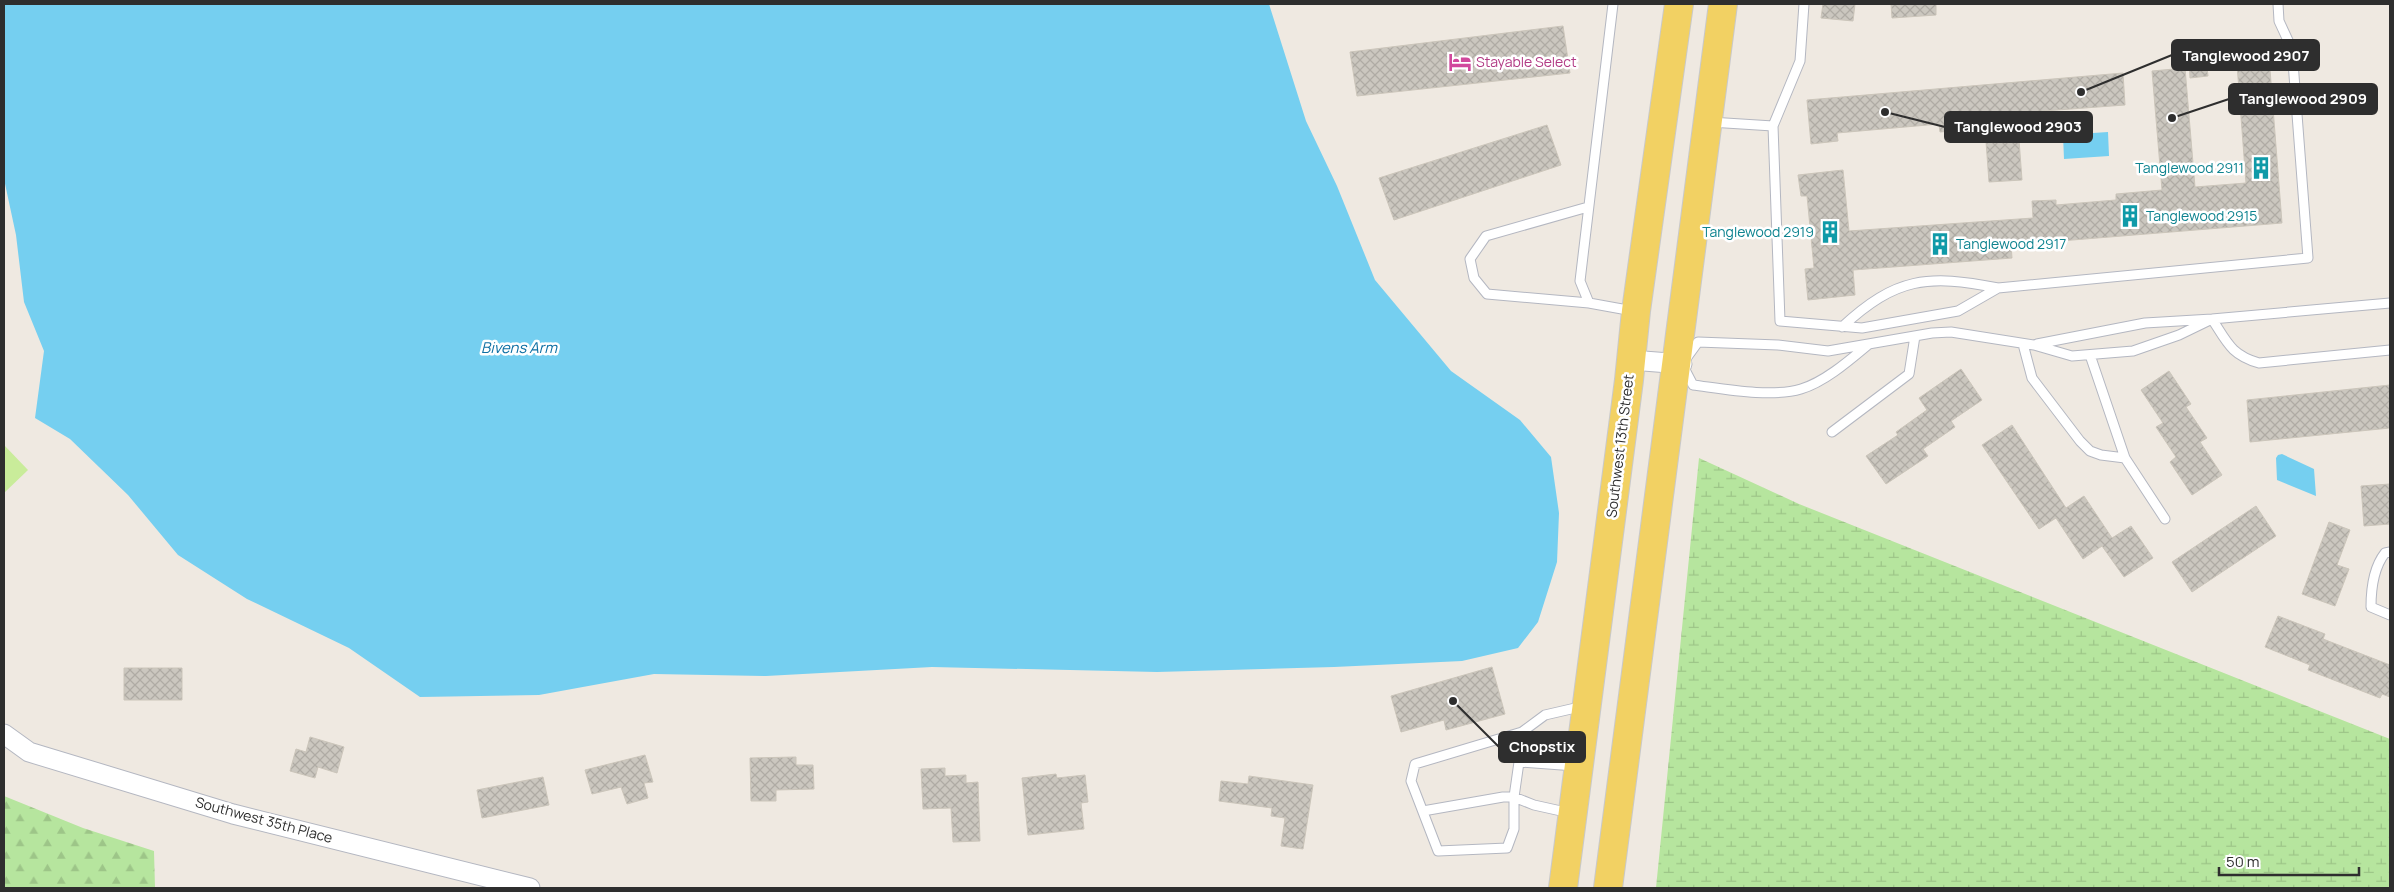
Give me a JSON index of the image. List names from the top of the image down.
{
  "streets": {
    "main road": ["Southwest 13th Street"],
    "street": ["Southwest 35th Place"]
  },
  "water": ["Bivens Arm"],
  "places": {
    "hotel": ["Stayable Select"],
    "other": [
      "Tanglewood 2907",
      "Tanglewood 2903",
      "Tanglewood 2909",
      "Chopstix"
    ],
    "building": [
      "Tanglewood 2911",
      "Tanglewood 2915",
      "Tanglewood 2919",
      "Tanglewood 2917"
    ]
  },
  "scale_bar": "50 m"
}
